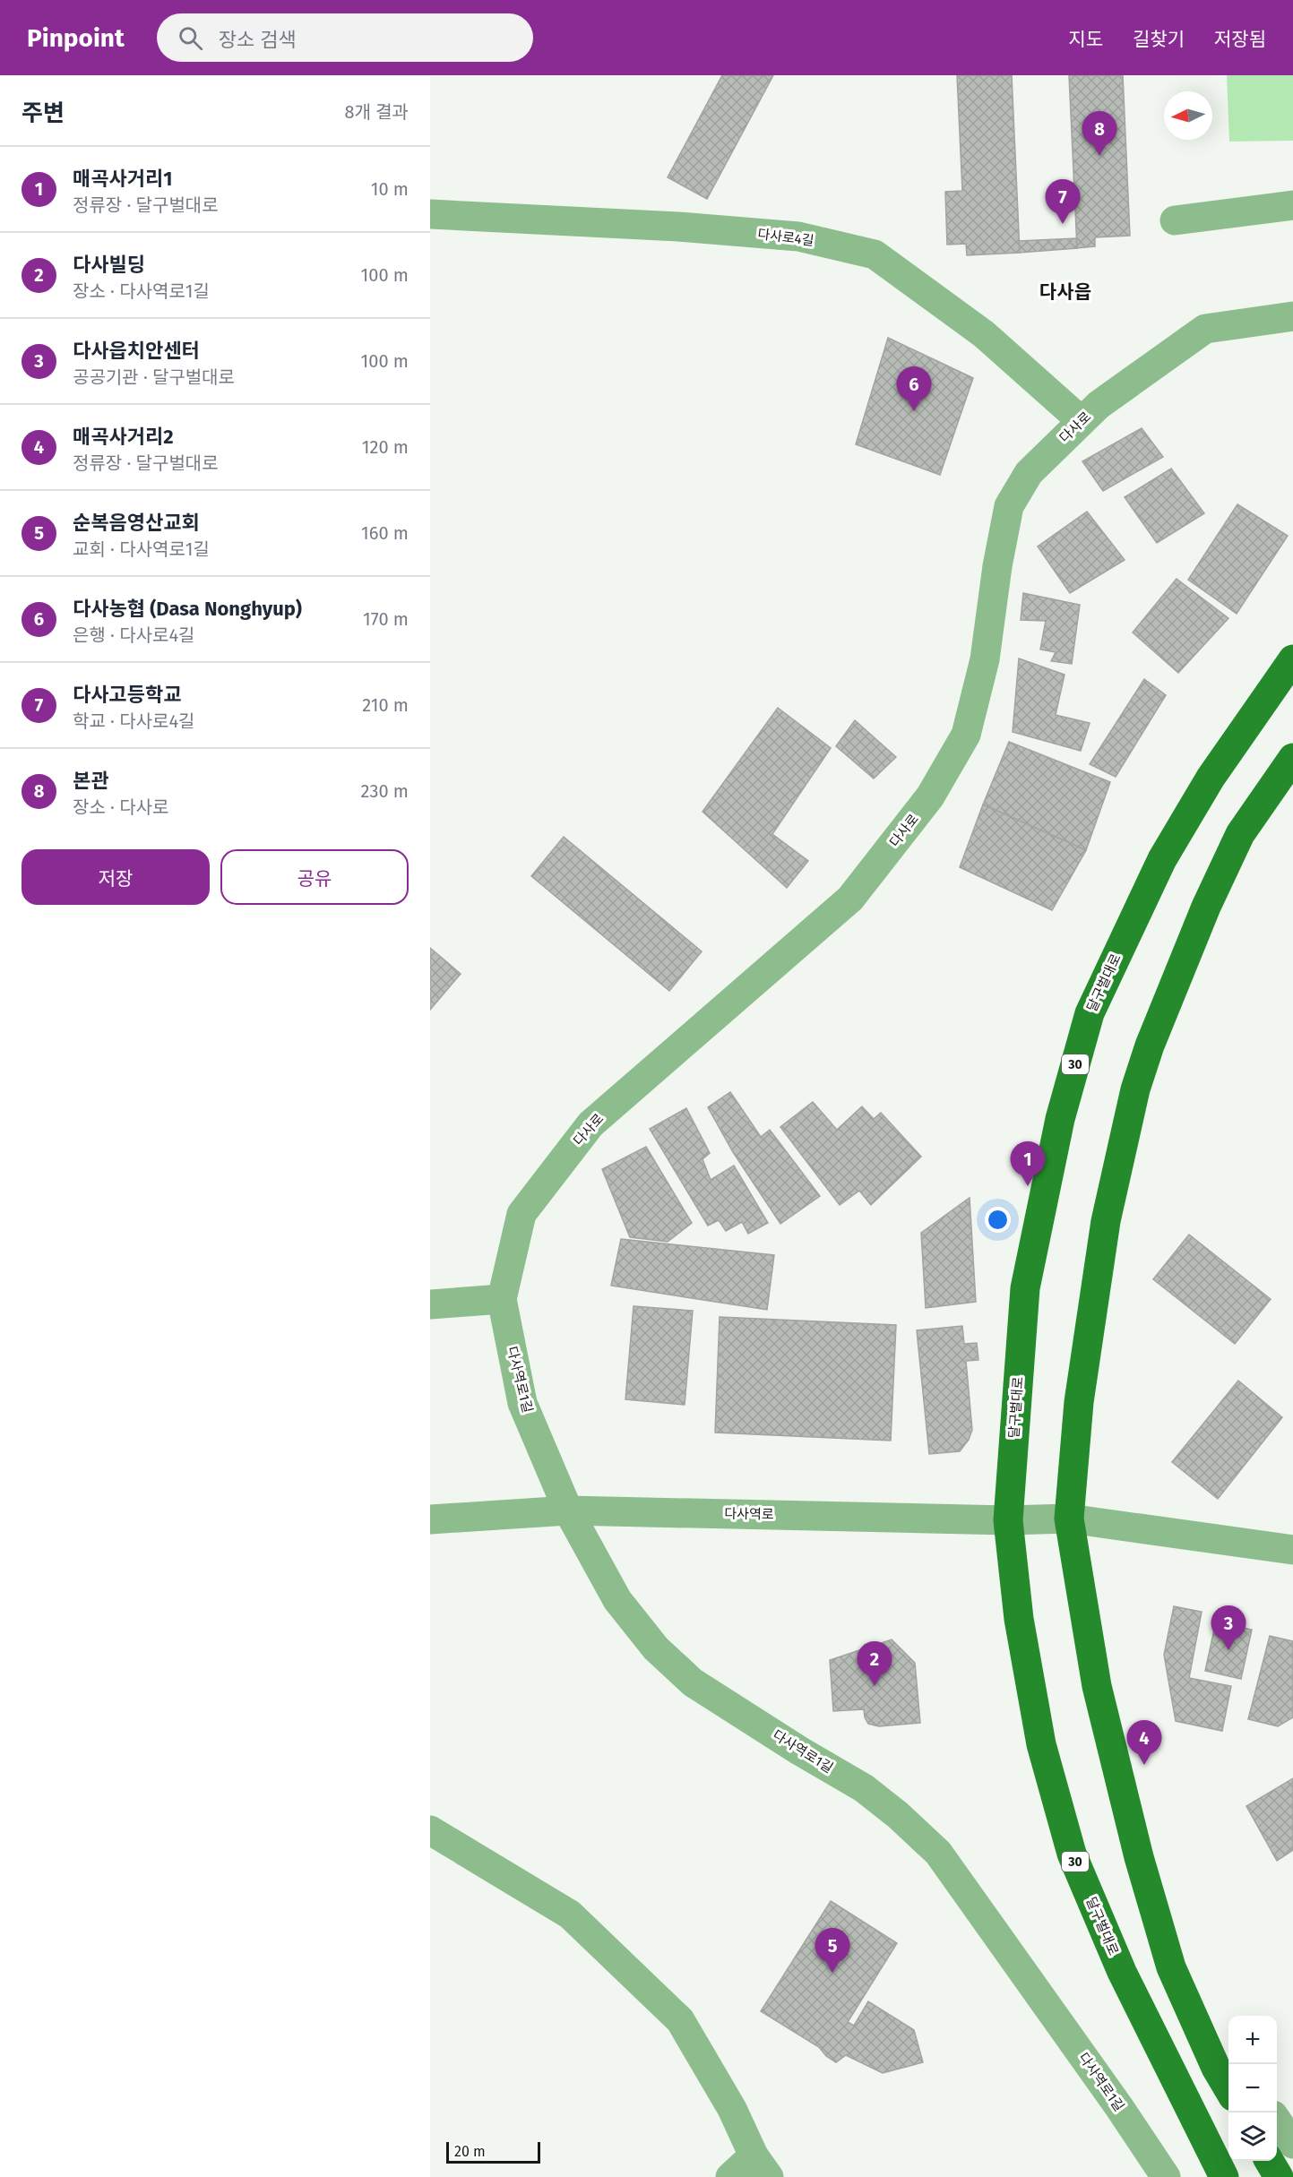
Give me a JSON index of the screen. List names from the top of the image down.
{
  "streets": {
    "main road": ["달구벌대로", "30"],
    "street": [
      "다사로4길",
      "다사로",
      "다사역로1길",
      "다사역로"
    ]
  },
  "crossings": [
    ["다사로4길", "다사로"],
    ["다사로", "다사역로1길"],
    ["달구벌대로", "다사역로"],
    ["다사역로1길", "다사역로"]
  ],
  "districts": ["다사읍"],
  "scale_bar": "20 m",
  "north": "left",
  "page": {
    "header": "Pinpoint",
    "search": "장소 검색",
    "nav": ["지도", "길찾기", "저장됨"],
    "heading": ["주변", "8개 결과"],
    "pins": [
      "8",
      "7",
      "6",
      "1",
      "3",
      "2",
      "4",
      "5"
    ],
    "list": [
      {
        "mark": "1",
        "name": "매곡사거리1",
        "note": "정류장 · 달구벌대로",
        "value": "10 m"
      },
      {
        "mark": "2",
        "name": "다사빌딩",
        "note": "장소 · 다사역로1길",
        "value": "100 m"
      },
      {
        "mark": "3",
        "name": "다사읍치안센터",
        "note": "공공기관 · 달구벌대로",
        "value": "100 m"
      },
      {
        "mark": "4",
        "name": "매곡사거리2",
        "note": "정류장 · 달구벌대로",
        "value": "120 m"
      },
      {
        "mark": "5",
        "name": "순복음영산교회",
        "note": "교회 · 다사역로1길",
        "value": "160 m"
      },
      {
        "mark": "6",
        "name": "다사농협 (Dasa Nonghyup)",
        "note": "은행 · 다사로4길",
        "value": "170 m"
      },
      {
        "mark": "7",
        "name": "다사고등학교",
        "note": "학교 · 다사로4길",
        "value": "210 m"
      },
      {
        "mark": "8",
        "name": "본관",
        "note": "장소 · 다사로",
        "value": "230 m"
      }
    ],
    "buttons": ["저장", "공유"],
    "map_buttons": ["+", "−"],
    "scale": "20 m"
  }
}
